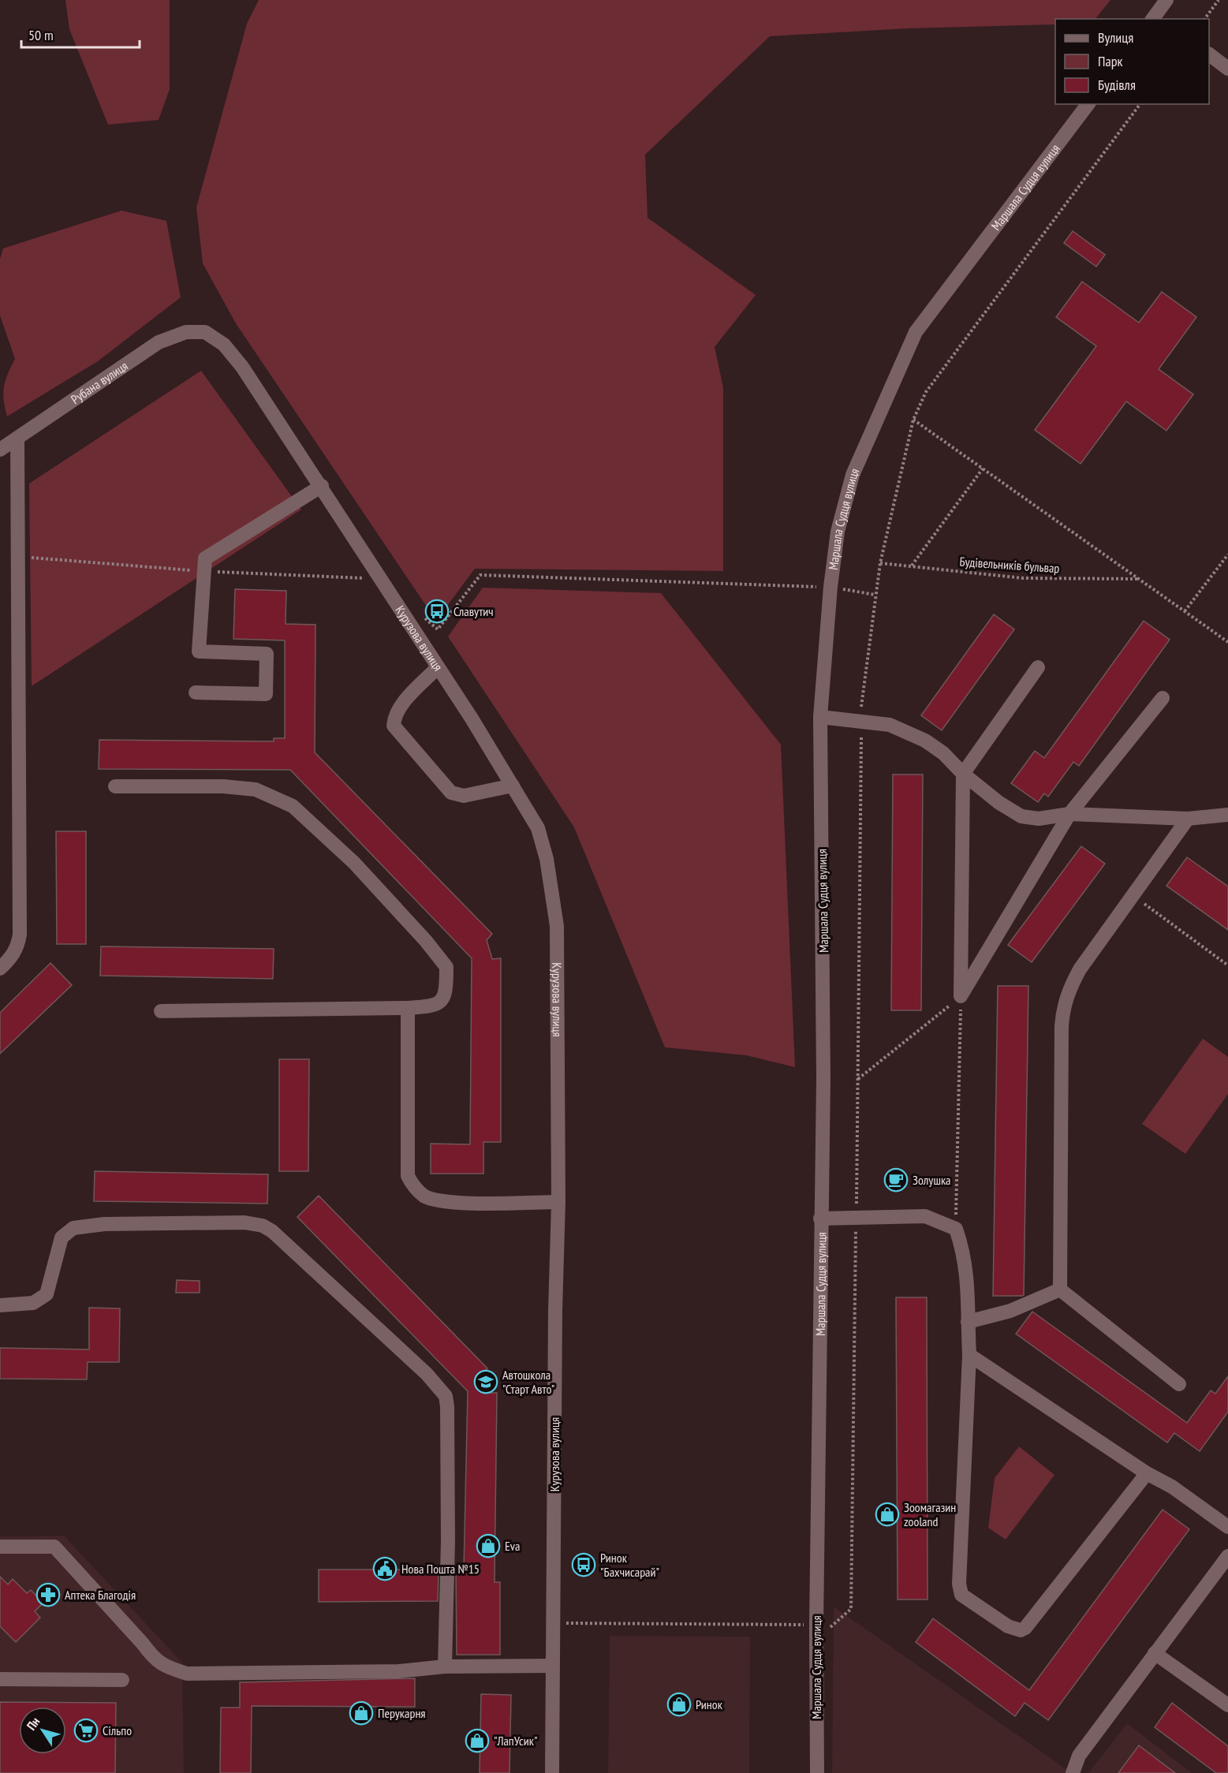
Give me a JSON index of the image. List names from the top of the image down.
{
  "streets": {
    "street": ["Маршала Судця вулиця", "Рубана вулиця", "Курузова вулиця"],
    "path": ["Будівельників бульвар"]
  },
  "crossings": [
    ["Рубана вулиця", "Курузова вулиця"]
  ],
  "places": {
    "bus stop": ["Славутич", "Ринок \"Бахчисарай\""],
    "cafe": ["Золушка"],
    "school or university": ["Автошкола \"Старт Авто\""],
    "shop": [
      "Зоомагазин zooland",
      "Eva",
      "Ринок",
      "Перукарня",
      "\"ЛапУсик\""
    ],
    "public building": ["Нова Пошта №15"],
    "pharmacy": ["Аптека Благодiя"],
    "supermarket": ["Сільпо"]
  },
  "legend": ["Вулиця", "Парк", "Будівля"],
  "scale_bar": "50 m",
  "north": "top left"
}
